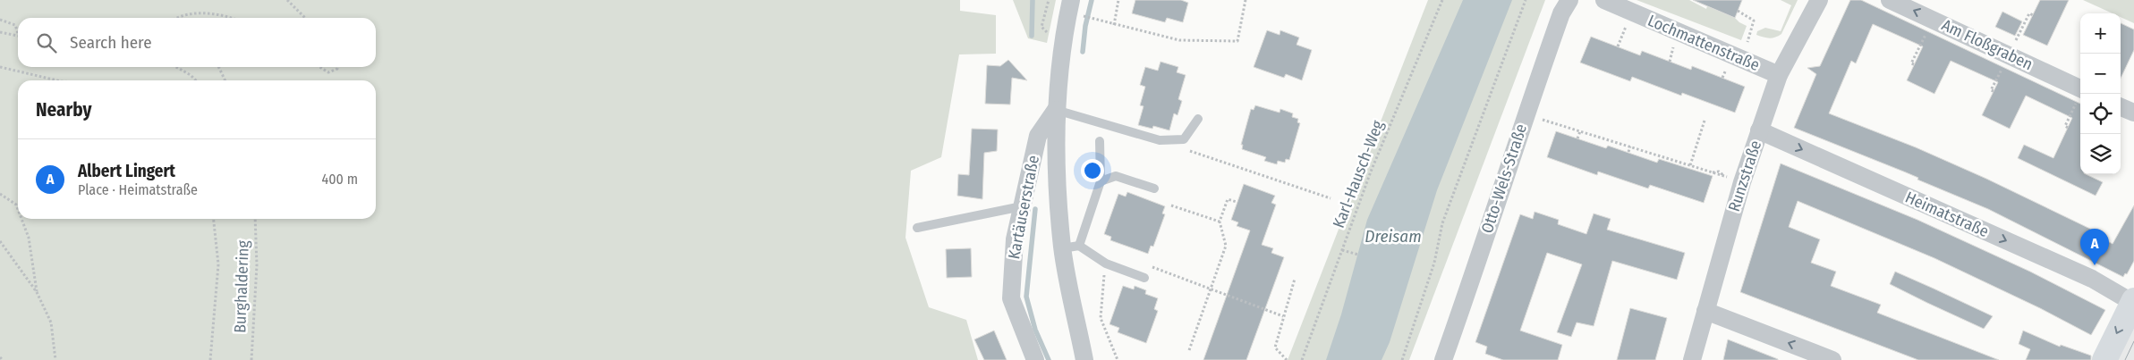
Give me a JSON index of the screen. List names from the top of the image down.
{
  "streets": {
    "street": [
      "Lochmattenstraße",
      "Am Floßgraben",
      "Runzstraße",
      "Otto-Wels-Straße",
      "Kartäuserstraße",
      "Heimatstraße"
    ],
    "path": ["Karl-Hausch-Weg", "Burghaldering"]
  },
  "crossings": [
    ["Lochmattenstraße", "Runzstraße"],
    ["Runzstraße", "Heimatstraße"]
  ],
  "one_way": ["Am Floßgraben", "Heimatstraße"],
  "water": ["Dreisam"],
  "page": {
    "map_buttons": ["+", "−"],
    "search": "Search here",
    "heading": "Nearby",
    "list": [
      {
        "mark": "A",
        "name": "Albert Lingert",
        "note": "Place · Heimatstraße",
        "value": "400 m"
      }
    ],
    "pins": "A"
  }
}
